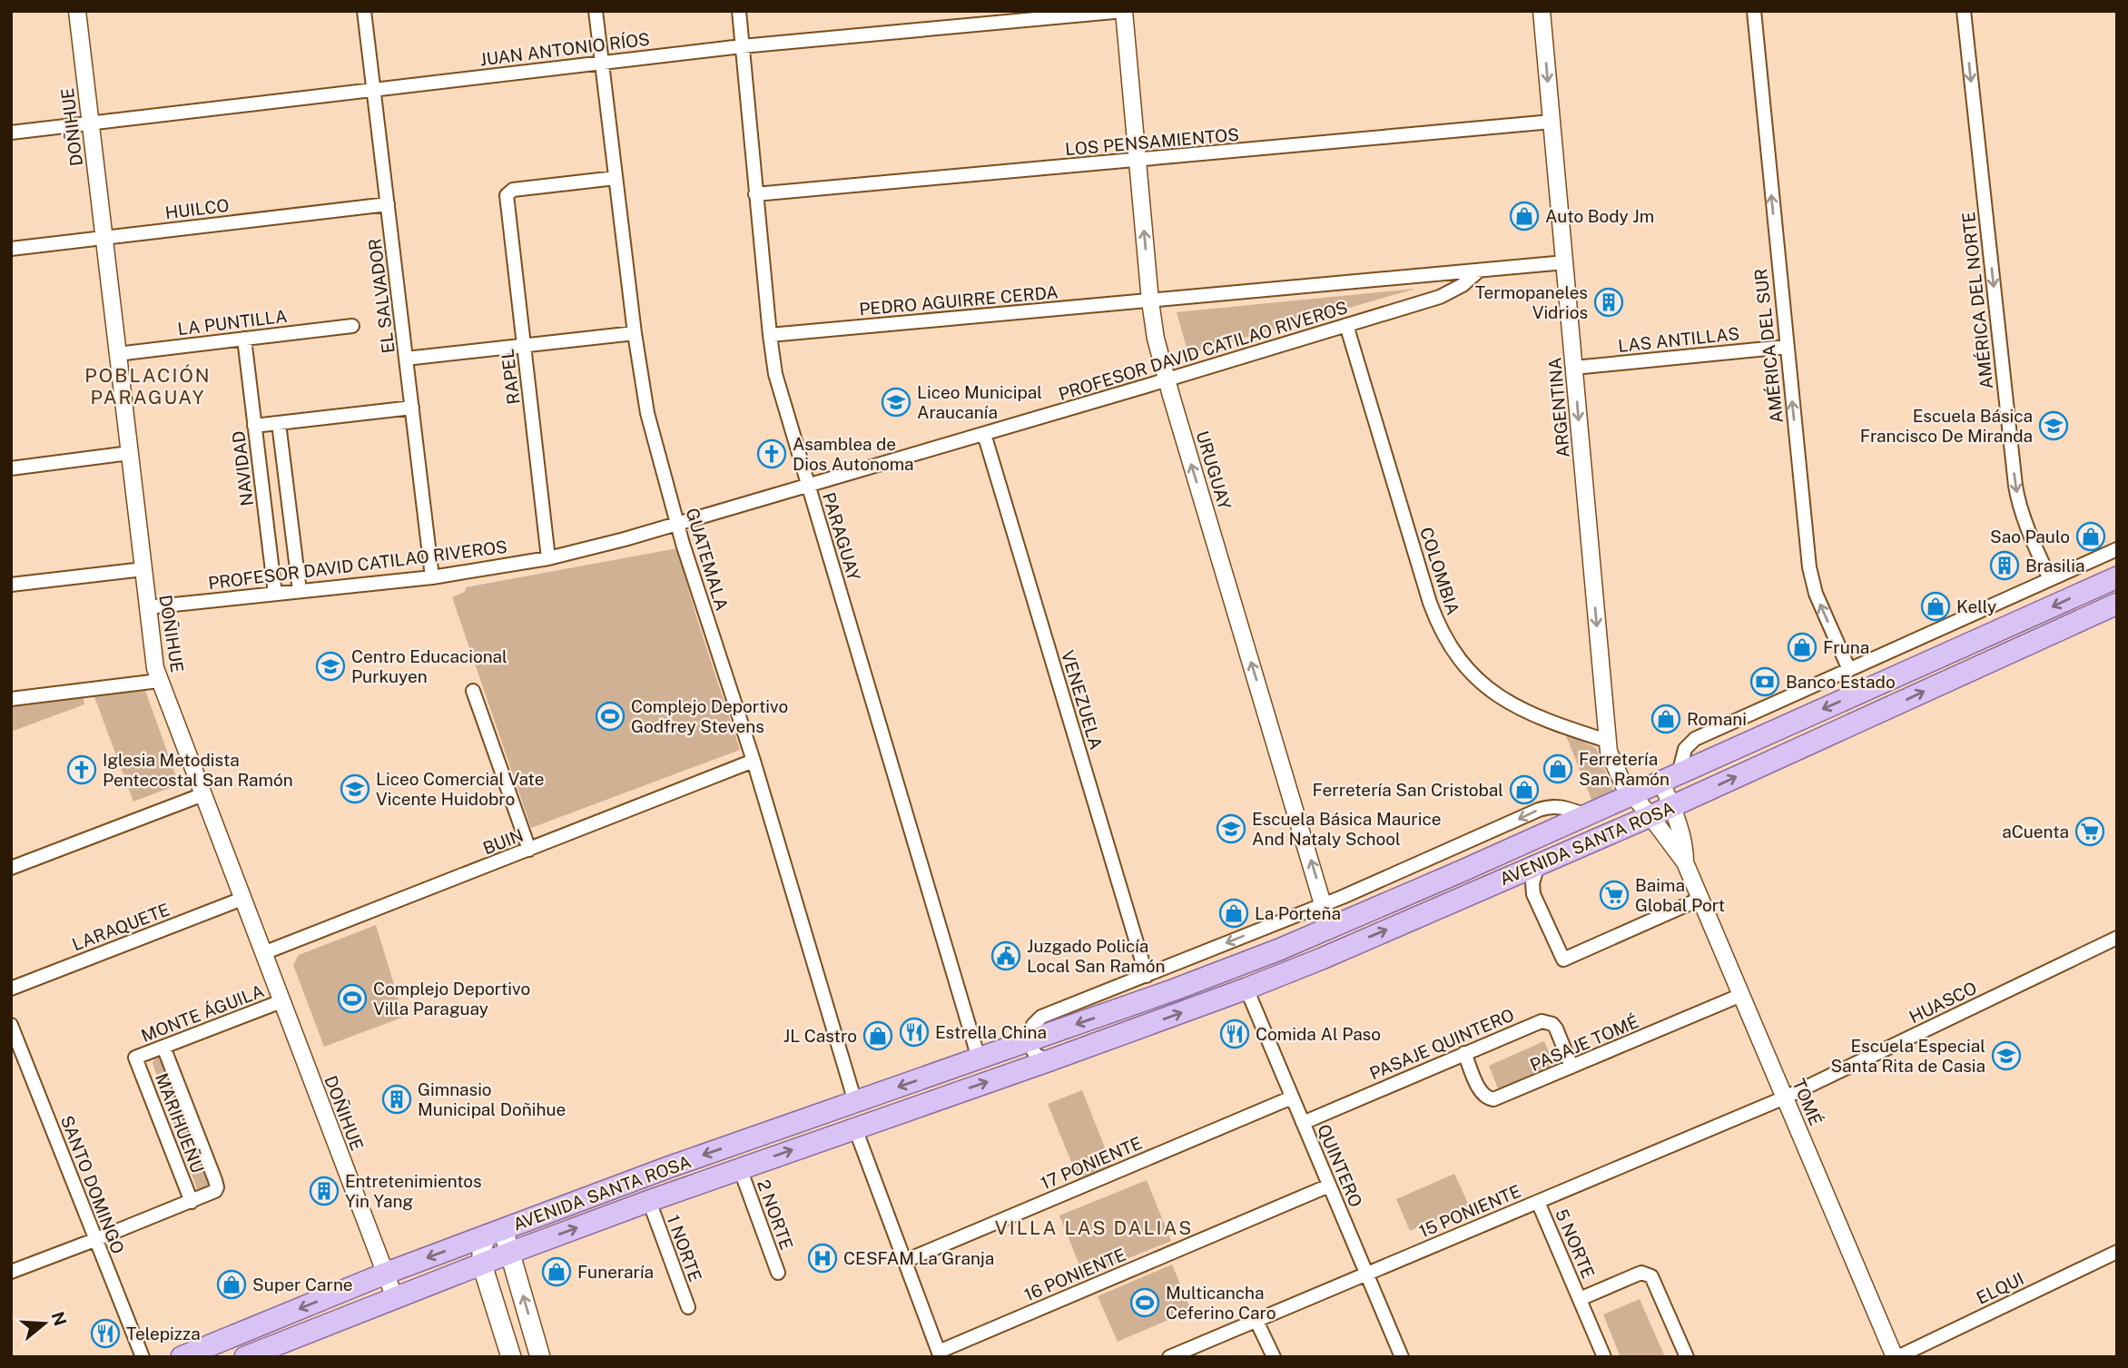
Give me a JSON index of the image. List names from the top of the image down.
{
  "streets": {
    "main road": ["AVENIDA SANTA ROSA"],
    "street": [
      "JUAN ANTONIO RÍOS",
      "DOÑIHUE",
      "LOS PENSAMIENTOS",
      "HUILCO",
      "EL SALVADOR",
      "PEDRO AGUIRRE CERDA",
      "AMÉRICA DEL NORTE",
      "LA PUNTILLA",
      "LAS ANTILLAS",
      "AMÉRICA DEL SUR",
      "PROFESOR DAVID CATILAO RIVEROS",
      "RAPEL",
      "ARGENTINA",
      "NAVIDAD",
      "URUGUAY",
      "PARAGUAY",
      "GUATEMALA",
      "COLOMBIA",
      "VENEZUELA",
      "BUIN",
      "LARAQUETE",
      "HUASCO",
      "MONTE ÁGUILA",
      "PASAJE TOMÉ",
      "PASAJE QUINTERO",
      "TOMÉ",
      "MARIHUEÑU",
      "17 PONIENTE",
      "QUINTERO",
      "SANTO DOMINGO",
      "15 PONIENTE",
      "2 NORTE",
      "5 NORTE",
      "1 NORTE",
      "16 PONIENTE",
      "ELQUI"
    ]
  },
  "crossings": [
    ["JUAN ANTONIO RÍOS", "DOÑIHUE"],
    ["JUAN ANTONIO RÍOS", "EL SALVADOR"],
    ["JUAN ANTONIO RÍOS", "URUGUAY"],
    ["JUAN ANTONIO RÍOS", "PARAGUAY"],
    ["JUAN ANTONIO RÍOS", "GUATEMALA"],
    ["DOÑIHUE", "HUILCO"],
    ["DOÑIHUE", "LA PUNTILLA"],
    ["DOÑIHUE", "PROFESOR DAVID CATILAO RIVEROS"],
    ["DOÑIHUE", "BUIN"],
    ["DOÑIHUE", "AVENIDA SANTA ROSA"],
    ["DOÑIHUE", "LARAQUETE"],
    ["DOÑIHUE", "MONTE ÁGUILA"],
    ["LOS PENSAMIENTOS", "ARGENTINA"],
    ["LOS PENSAMIENTOS", "URUGUAY"],
    ["LOS PENSAMIENTOS", "PARAGUAY"],
    ["HUILCO", "EL SALVADOR"],
    ["EL SALVADOR", "PROFESOR DAVID CATILAO RIVEROS"],
    ["PEDRO AGUIRRE CERDA", "PROFESOR DAVID CATILAO RIVEROS"],
    ["PEDRO AGUIRRE CERDA", "URUGUAY"],
    ["PEDRO AGUIRRE CERDA", "PARAGUAY"],
    ["AMÉRICA DEL NORTE", "AVENIDA SANTA ROSA"],
    ["LA PUNTILLA", "NAVIDAD"],
    ["LAS ANTILLAS", "AMÉRICA DEL SUR"],
    ["LAS ANTILLAS", "ARGENTINA"],
    ["AMÉRICA DEL SUR", "AVENIDA SANTA ROSA"],
    ["PROFESOR DAVID CATILAO RIVEROS", "RAPEL"],
    ["PROFESOR DAVID CATILAO RIVEROS", "ARGENTINA"],
    ["PROFESOR DAVID CATILAO RIVEROS", "NAVIDAD"],
    ["PROFESOR DAVID CATILAO RIVEROS", "URUGUAY"],
    ["PROFESOR DAVID CATILAO RIVEROS", "PARAGUAY"],
    ["PROFESOR DAVID CATILAO RIVEROS", "GUATEMALA"],
    ["PROFESOR DAVID CATILAO RIVEROS", "COLOMBIA"],
    ["PROFESOR DAVID CATILAO RIVEROS", "VENEZUELA"],
    ["RAPEL", "GUATEMALA"],
    ["ARGENTINA", "COLOMBIA"],
    ["ARGENTINA", "AVENIDA SANTA ROSA"],
    ["ARGENTINA", "TOMÉ"],
    ["URUGUAY", "AVENIDA SANTA ROSA"],
    ["PARAGUAY", "AVENIDA SANTA ROSA"],
    ["GUATEMALA", "BUIN"],
    ["GUATEMALA", "AVENIDA SANTA ROSA"],
    ["VENEZUELA", "AVENIDA SANTA ROSA"],
    ["AVENIDA SANTA ROSA", "TOMÉ"],
    ["AVENIDA SANTA ROSA", "QUINTERO"],
    ["AVENIDA SANTA ROSA", "2 NORTE"],
    ["AVENIDA SANTA ROSA", "1 NORTE"],
    ["HUASCO", "TOMÉ"],
    ["HUASCO", "15 PONIENTE"],
    ["MONTE ÁGUILA", "MARIHUEÑU"],
    ["PASAJE TOMÉ", "PASAJE QUINTERO"],
    ["PASAJE TOMÉ", "TOMÉ"],
    ["PASAJE QUINTERO", "QUINTERO"],
    ["TOMÉ", "15 PONIENTE"],
    ["TOMÉ", "ELQUI"],
    ["17 PONIENTE", "QUINTERO"],
    ["QUINTERO", "15 PONIENTE"],
    ["QUINTERO", "16 PONIENTE"],
    ["15 PONIENTE", "5 NORTE"]
  ],
  "one_way": [
    "AMÉRICA DEL NORTE",
    "AMÉRICA DEL SUR",
    "ARGENTINA",
    "URUGUAY"
  ],
  "districts": ["POBLACIÓN PARAGUAY", "VILLA LAS DALIAS"],
  "places": {
    "shop": [
      "Auto Body Jm",
      "Sao Paulo",
      "Kelly",
      "Fruna",
      "Romani",
      "Ferretería San Ramón",
      "Ferretería San Cristobal",
      "La Porteña",
      "JL Castro",
      "Funeraría",
      "Super Carne"
    ],
    "building": [
      "Termopaneles Vidrios",
      "Brasilia",
      "Gimnasio Municipal Doñihue",
      "Entretenimientos Yin Yang"
    ],
    "school or university": [
      "Liceo Municipal Araucanía",
      "Escuela Básica Francisco De Miranda",
      "Centro Educacional Purkuyen",
      "Liceo Comercial Vate Vicente Huidobro",
      "Escuela Básica Maurice And Nataly School",
      "Escuela Especial Santa Rita de Casia"
    ],
    "church": ["Asamblea de Dios Autonoma", "Iglesia Metodista Pentecostal San Ramón"],
    "bank": ["Banco Estado"],
    "sports": ["Complejo Deportivo Godfrey Stevens", "Complejo Deportivo Villa Paraguay", "Multicancha Ceferino Caro"],
    "supermarket": ["aCuenta", "Baima Global Port"],
    "public building": ["Juzgado Policía Local San Ramón"],
    "restaurant": ["Estrella China", "Comida Al Paso", "Telepizza"],
    "hospital": ["CESFAM La Granja"]
  },
  "north": "right"
}
